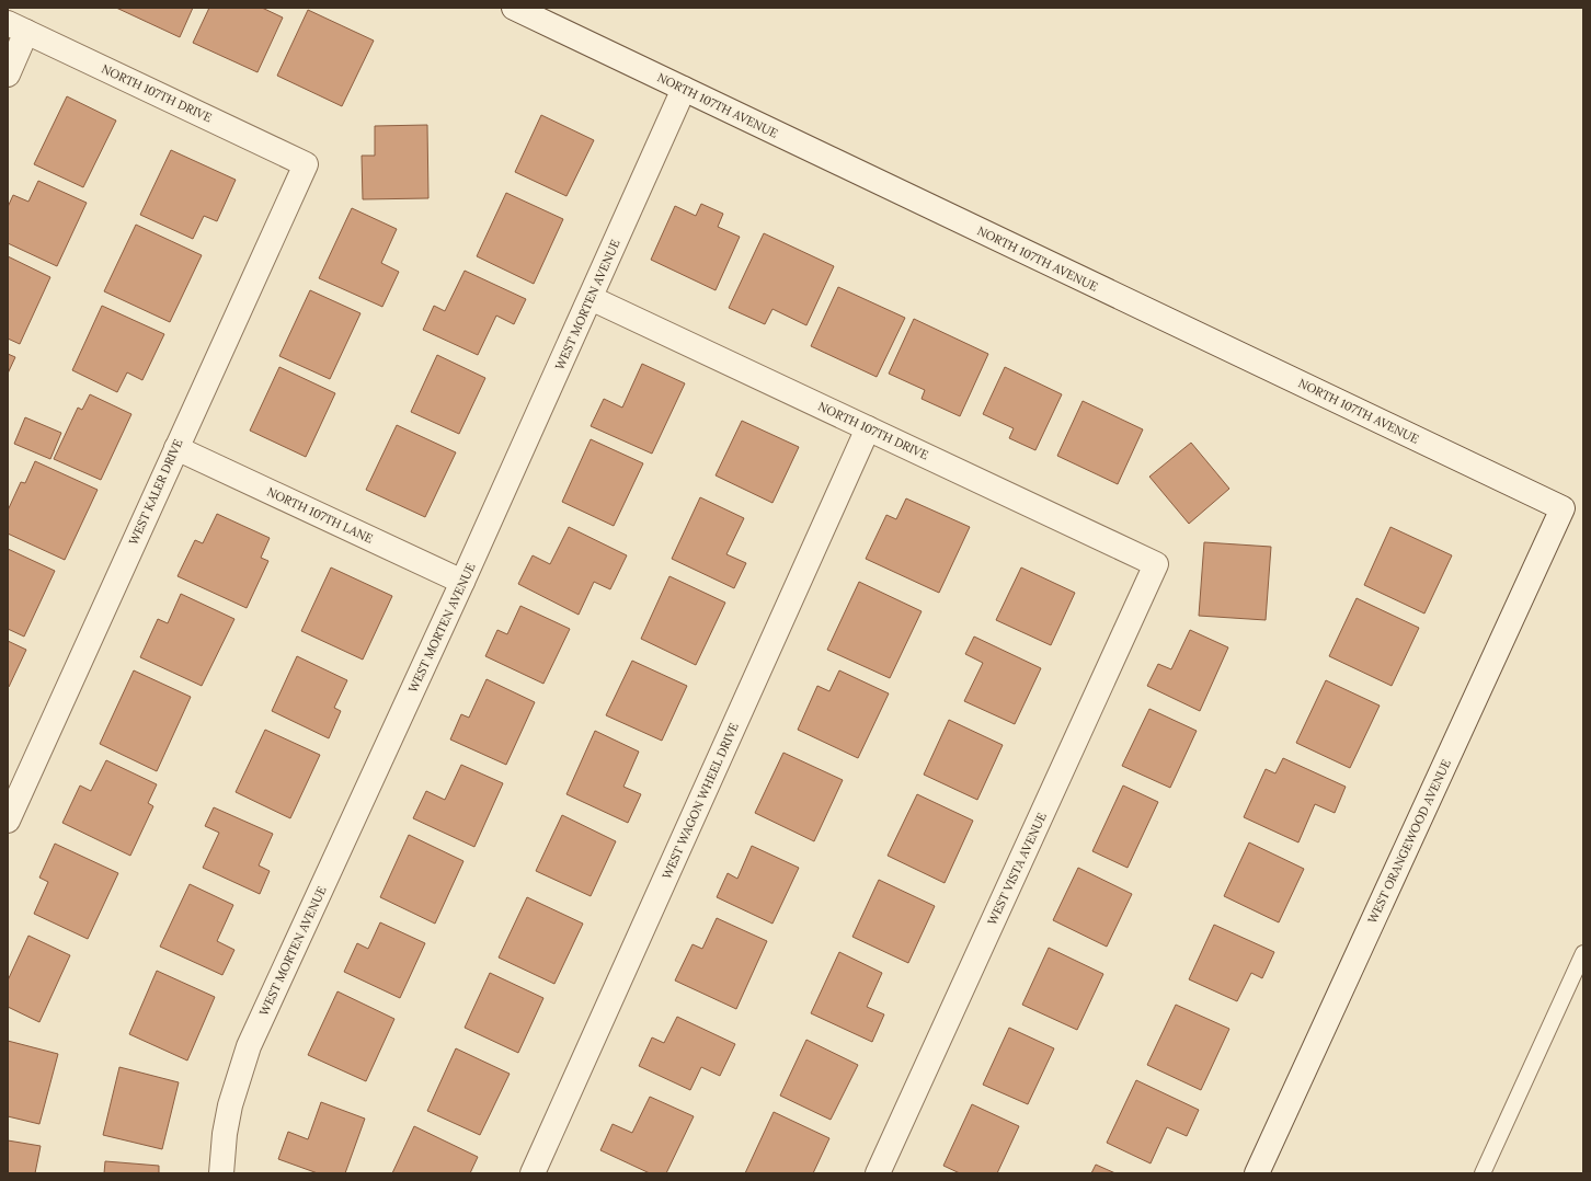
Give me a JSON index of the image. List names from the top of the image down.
{
  "streets": {
    "street": [
      "NORTH 107TH DRIVE",
      "NORTH 107TH AVENUE",
      "WEST MORTEN AVENUE",
      "WEST KALER DRIVE",
      "NORTH 107TH LANE",
      "WEST WAGON WHEEL DRIVE",
      "WEST ORANGEWOOD AVENUE",
      "WEST VISTA AVENUE"
    ]
  },
  "crossings": [
    ["NORTH 107TH DRIVE", "WEST MORTEN AVENUE"],
    ["NORTH 107TH DRIVE", "WEST KALER DRIVE"],
    ["NORTH 107TH DRIVE", "WEST WAGON WHEEL DRIVE"],
    ["NORTH 107TH DRIVE", "WEST VISTA AVENUE"],
    ["NORTH 107TH AVENUE", "WEST MORTEN AVENUE"],
    ["NORTH 107TH AVENUE", "WEST ORANGEWOOD AVENUE"],
    ["WEST MORTEN AVENUE", "NORTH 107TH LANE"],
    ["WEST KALER DRIVE", "NORTH 107TH LANE"]
  ]
}
